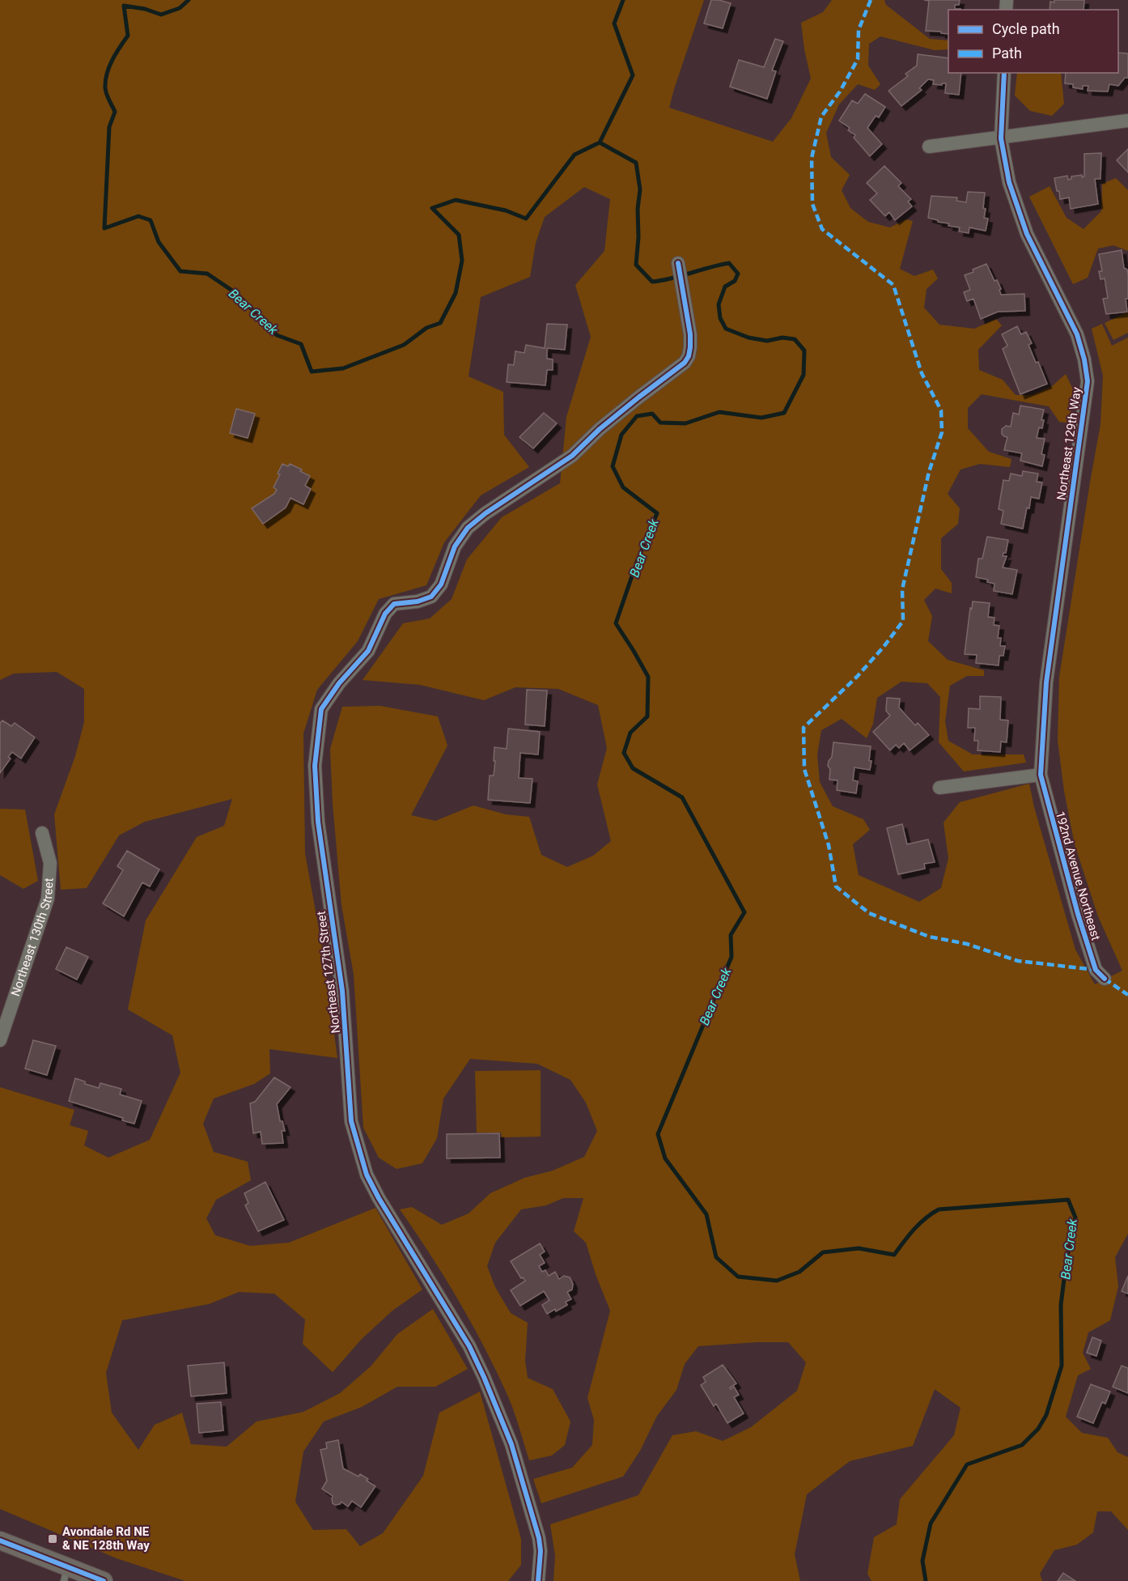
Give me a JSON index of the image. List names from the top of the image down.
{
  "streets": {
    "street": [
      "Northeast 129th Way",
      "192nd Avenue Northeast",
      "Northeast 130th Street",
      "Northeast 127th Street"
    ]
  },
  "crossings": [
    ["Northeast 129th Way", "192nd Avenue Northeast"]
  ],
  "water": ["Bear Creek"],
  "places": {
    "transit": ["Avondale Rd NE & NE 128th Way"]
  },
  "legend": ["Cycle path", "Path"]
}
